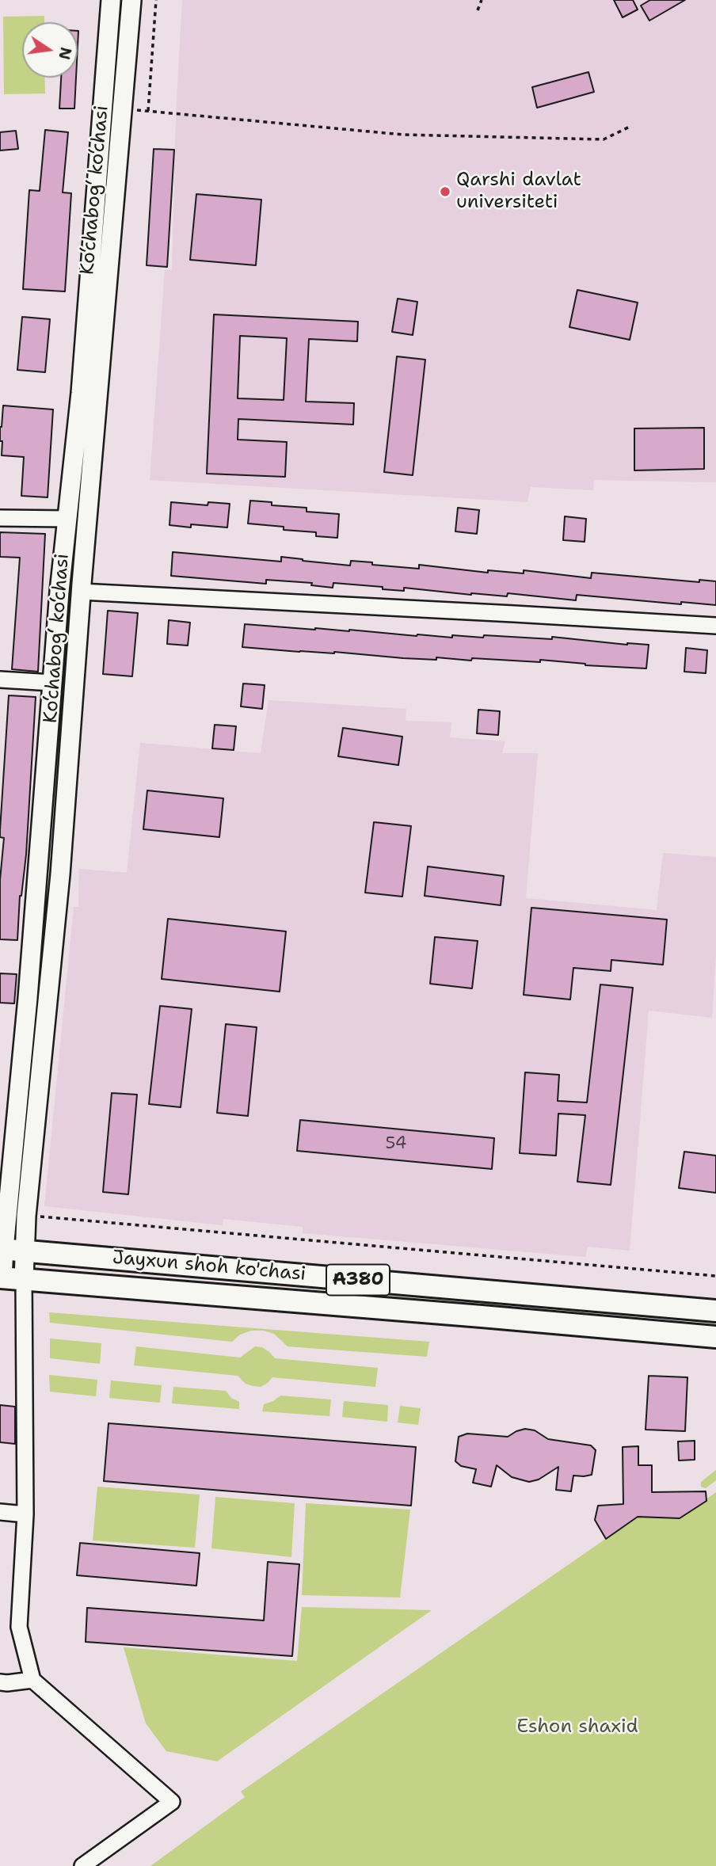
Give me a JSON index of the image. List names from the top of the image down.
{
  "streets": {
    "highway": ["Jayxun shoh ko'chasi", "A380"],
    "main road": ["Ko‘chabog‘ ko‘chasi"]
  },
  "crossings": [
    ["Ko‘chabog‘ ko‘chasi", "Jayxun shoh ko'chasi"]
  ],
  "parks": ["Eshon shaxid"],
  "places": ["Qarshi davlat universiteti"],
  "house_numbers": ["54"],
  "north": "right"
}
